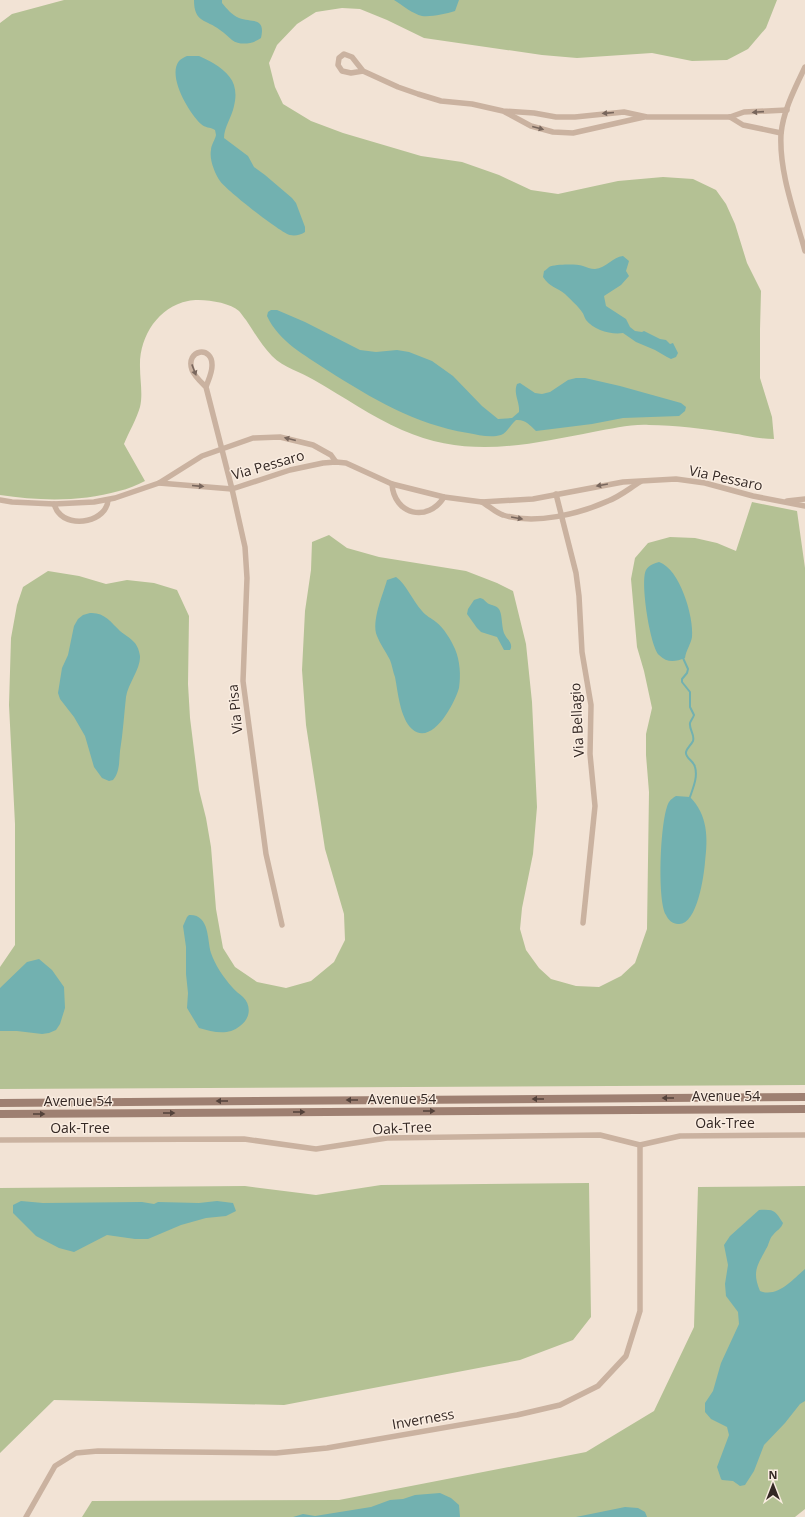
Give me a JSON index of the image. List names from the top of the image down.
{
  "streets": {
    "street": [
      "Via Pessaro",
      "Via Pisa",
      "Via Bellagio",
      "Avenue 54",
      "Oak-Tree",
      "Inverness"
    ]
  },
  "crossings": [
    ["Via Pessaro", "Via Pisa"],
    ["Via Pessaro", "Via Bellagio"],
    ["Oak-Tree", "Inverness"]
  ],
  "north": "top"
}
